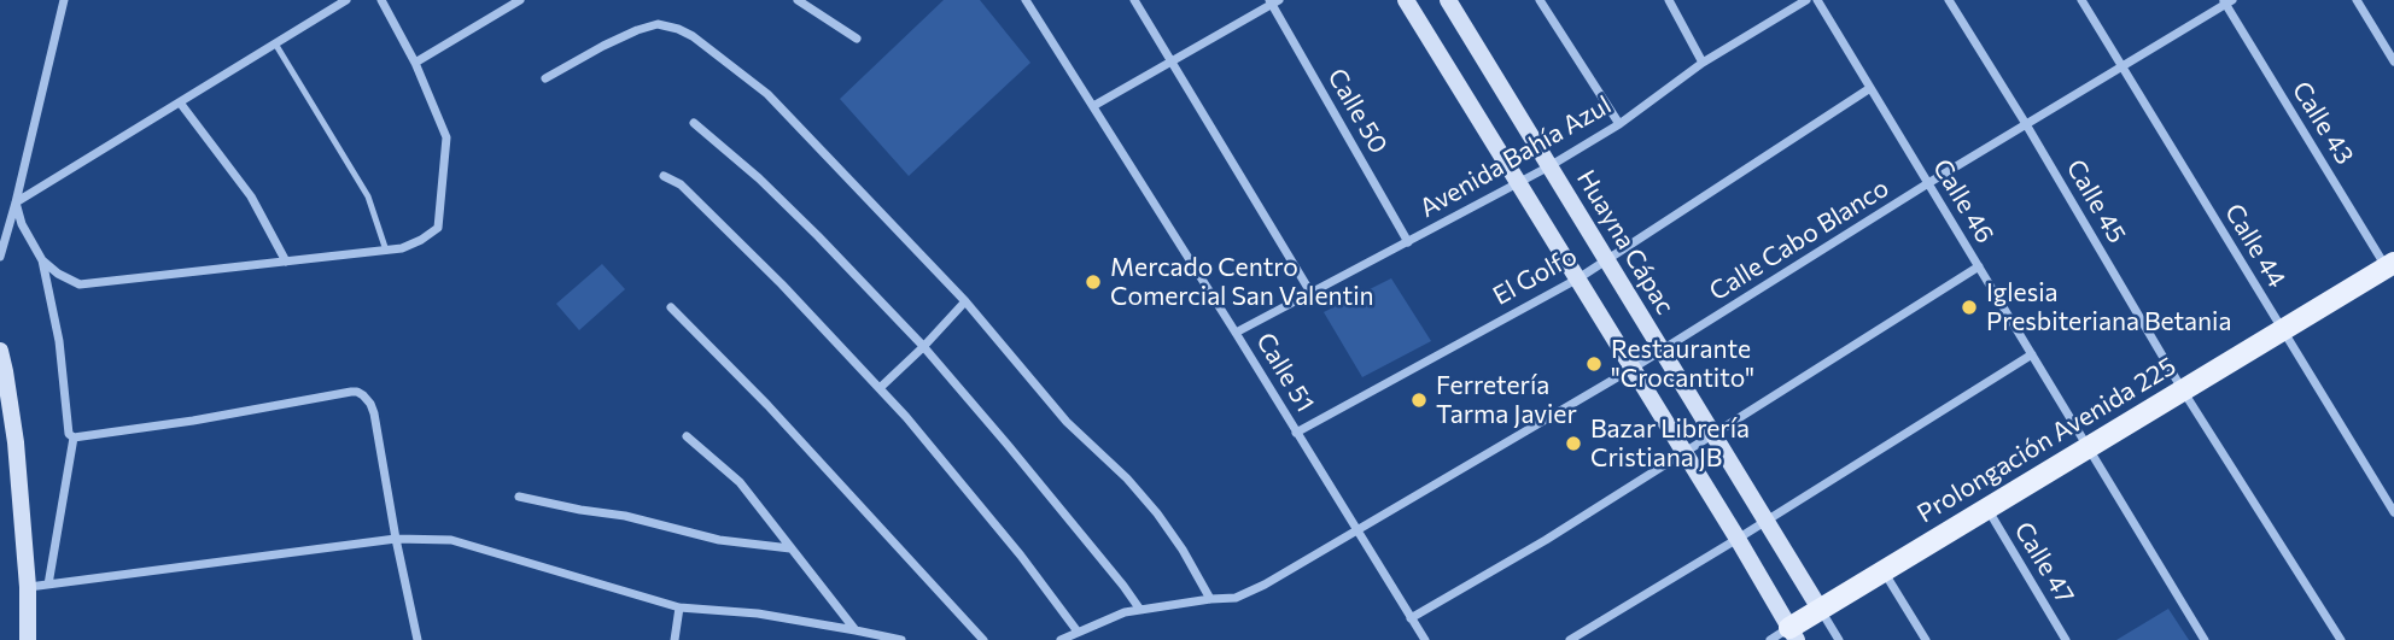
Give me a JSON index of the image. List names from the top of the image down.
{
  "streets": {
    "main road": ["Huayna Cápac", "Prolongación Avenida 225"],
    "street": [
      "Calle 50",
      "Calle 43",
      "Avenida Bahía Azul",
      "Calle 46",
      "Calle 45",
      "Calle Cabo Blanco",
      "Calle 44",
      "El Golfo",
      "Calle 51",
      "Calle 47"
    ]
  },
  "crossings": [
    ["Calle 50", "Avenida Bahía Azul"],
    ["Calle 43", "Calle Cabo Blanco"],
    ["Calle 43", "Prolongación Avenida 225"],
    ["Avenida Bahía Azul", "Huayna Cápac"],
    ["Avenida Bahía Azul", "Calle 51"],
    ["Calle 46", "Calle Cabo Blanco"],
    ["Calle 46", "El Golfo"],
    ["Calle 46", "Prolongación Avenida 225"],
    ["Calle 45", "Calle Cabo Blanco"],
    ["Calle 45", "Prolongación Avenida 225"],
    ["Calle Cabo Blanco", "Huayna Cápac"],
    ["Calle Cabo Blanco", "Calle 44"],
    ["Calle Cabo Blanco", "Calle 51"],
    ["Huayna Cápac", "El Golfo"],
    ["Huayna Cápac", "Prolongación Avenida 225"],
    ["Calle 44", "Prolongación Avenida 225"],
    ["El Golfo", "Calle 51"],
    ["Prolongación Avenida 225", "Calle 47"]
  ],
  "places": [
    "Mercado Centro Comercial San Valentin",
    "Iglesia Presbiteriana Betania",
    "Restaurante \"Crocantito\"",
    "Ferretería Tarma Javier",
    "Bazar Librería Cristiana JB"
  ]
}
